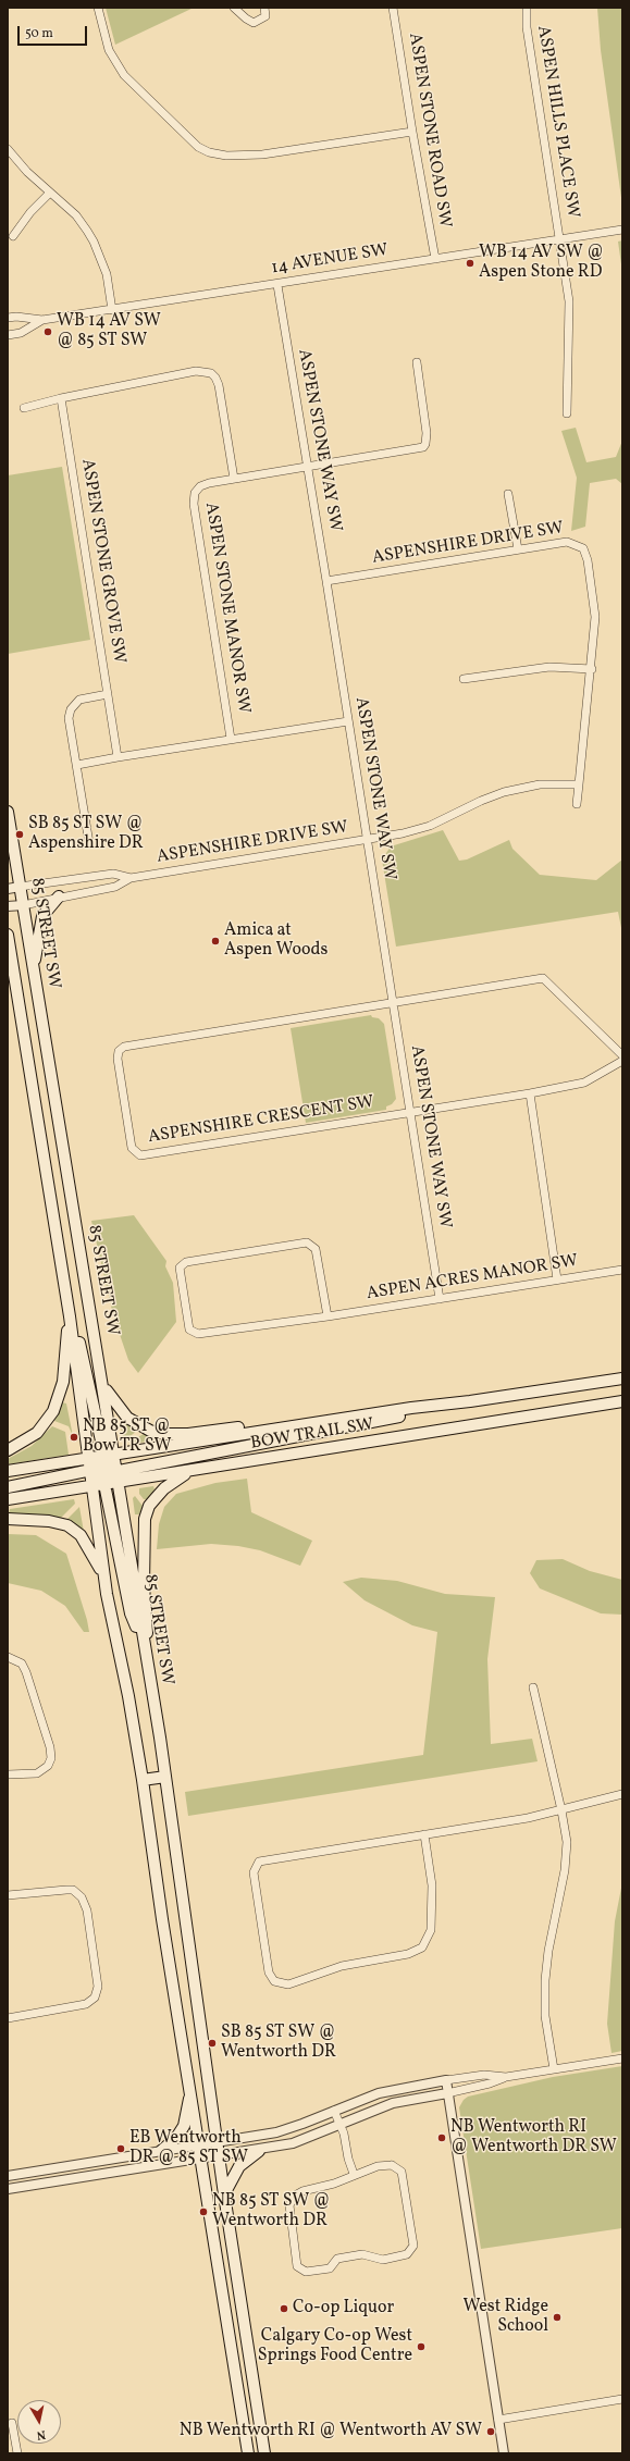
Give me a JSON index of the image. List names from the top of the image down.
{
  "streets": {
    "main road": ["85 STREET SW", "BOW TRAIL SW"],
    "street": [
      "ASPEN HILLS PLACE SW",
      "ASPEN STONE ROAD SW",
      "14 AVENUE SW",
      "ASPEN STONE WAY SW",
      "ASPENSHIRE DRIVE SW",
      "ASPEN STONE GROVE SW",
      "ASPEN STONE MANOR SW",
      "ASPENSHIRE CRESCENT SW",
      "ASPEN ACRES MANOR SW"
    ]
  },
  "crossings": [
    ["ASPEN HILLS PLACE SW", "14 AVENUE SW"],
    ["ASPEN STONE ROAD SW", "14 AVENUE SW"],
    ["14 AVENUE SW", "ASPEN STONE WAY SW"],
    ["ASPEN STONE WAY SW", "ASPENSHIRE DRIVE SW"],
    ["ASPEN STONE WAY SW", "ASPEN STONE MANOR SW"],
    ["ASPEN STONE WAY SW", "ASPENSHIRE CRESCENT SW"],
    ["ASPEN STONE WAY SW", "ASPEN ACRES MANOR SW"],
    ["ASPENSHIRE DRIVE SW", "85 STREET SW"],
    ["85 STREET SW", "BOW TRAIL SW"]
  ],
  "places": [
    "WB 14 AV SW @ Aspen Stone RD",
    "WB 14 AV SW @ 85 ST SW",
    "SB 85 ST SW @ Aspenshire DR",
    "Amica at Aspen Woods",
    "NB 85 ST @ Bow TR SW",
    "SB 85 ST SW @ Wentworth DR",
    "NB Wentworth RI @ Wentworth DR SW",
    "EB Wentworth DR @ 85 ST SW",
    "NB 85 ST SW @ Wentworth DR",
    "Co-op Liquor",
    "West Ridge School",
    "Calgary Co-op West Springs Food Centre",
    "NB Wentworth RI @ Wentworth AV SW"
  ],
  "scale_bar": "50 m",
  "north": "bottom"
}
